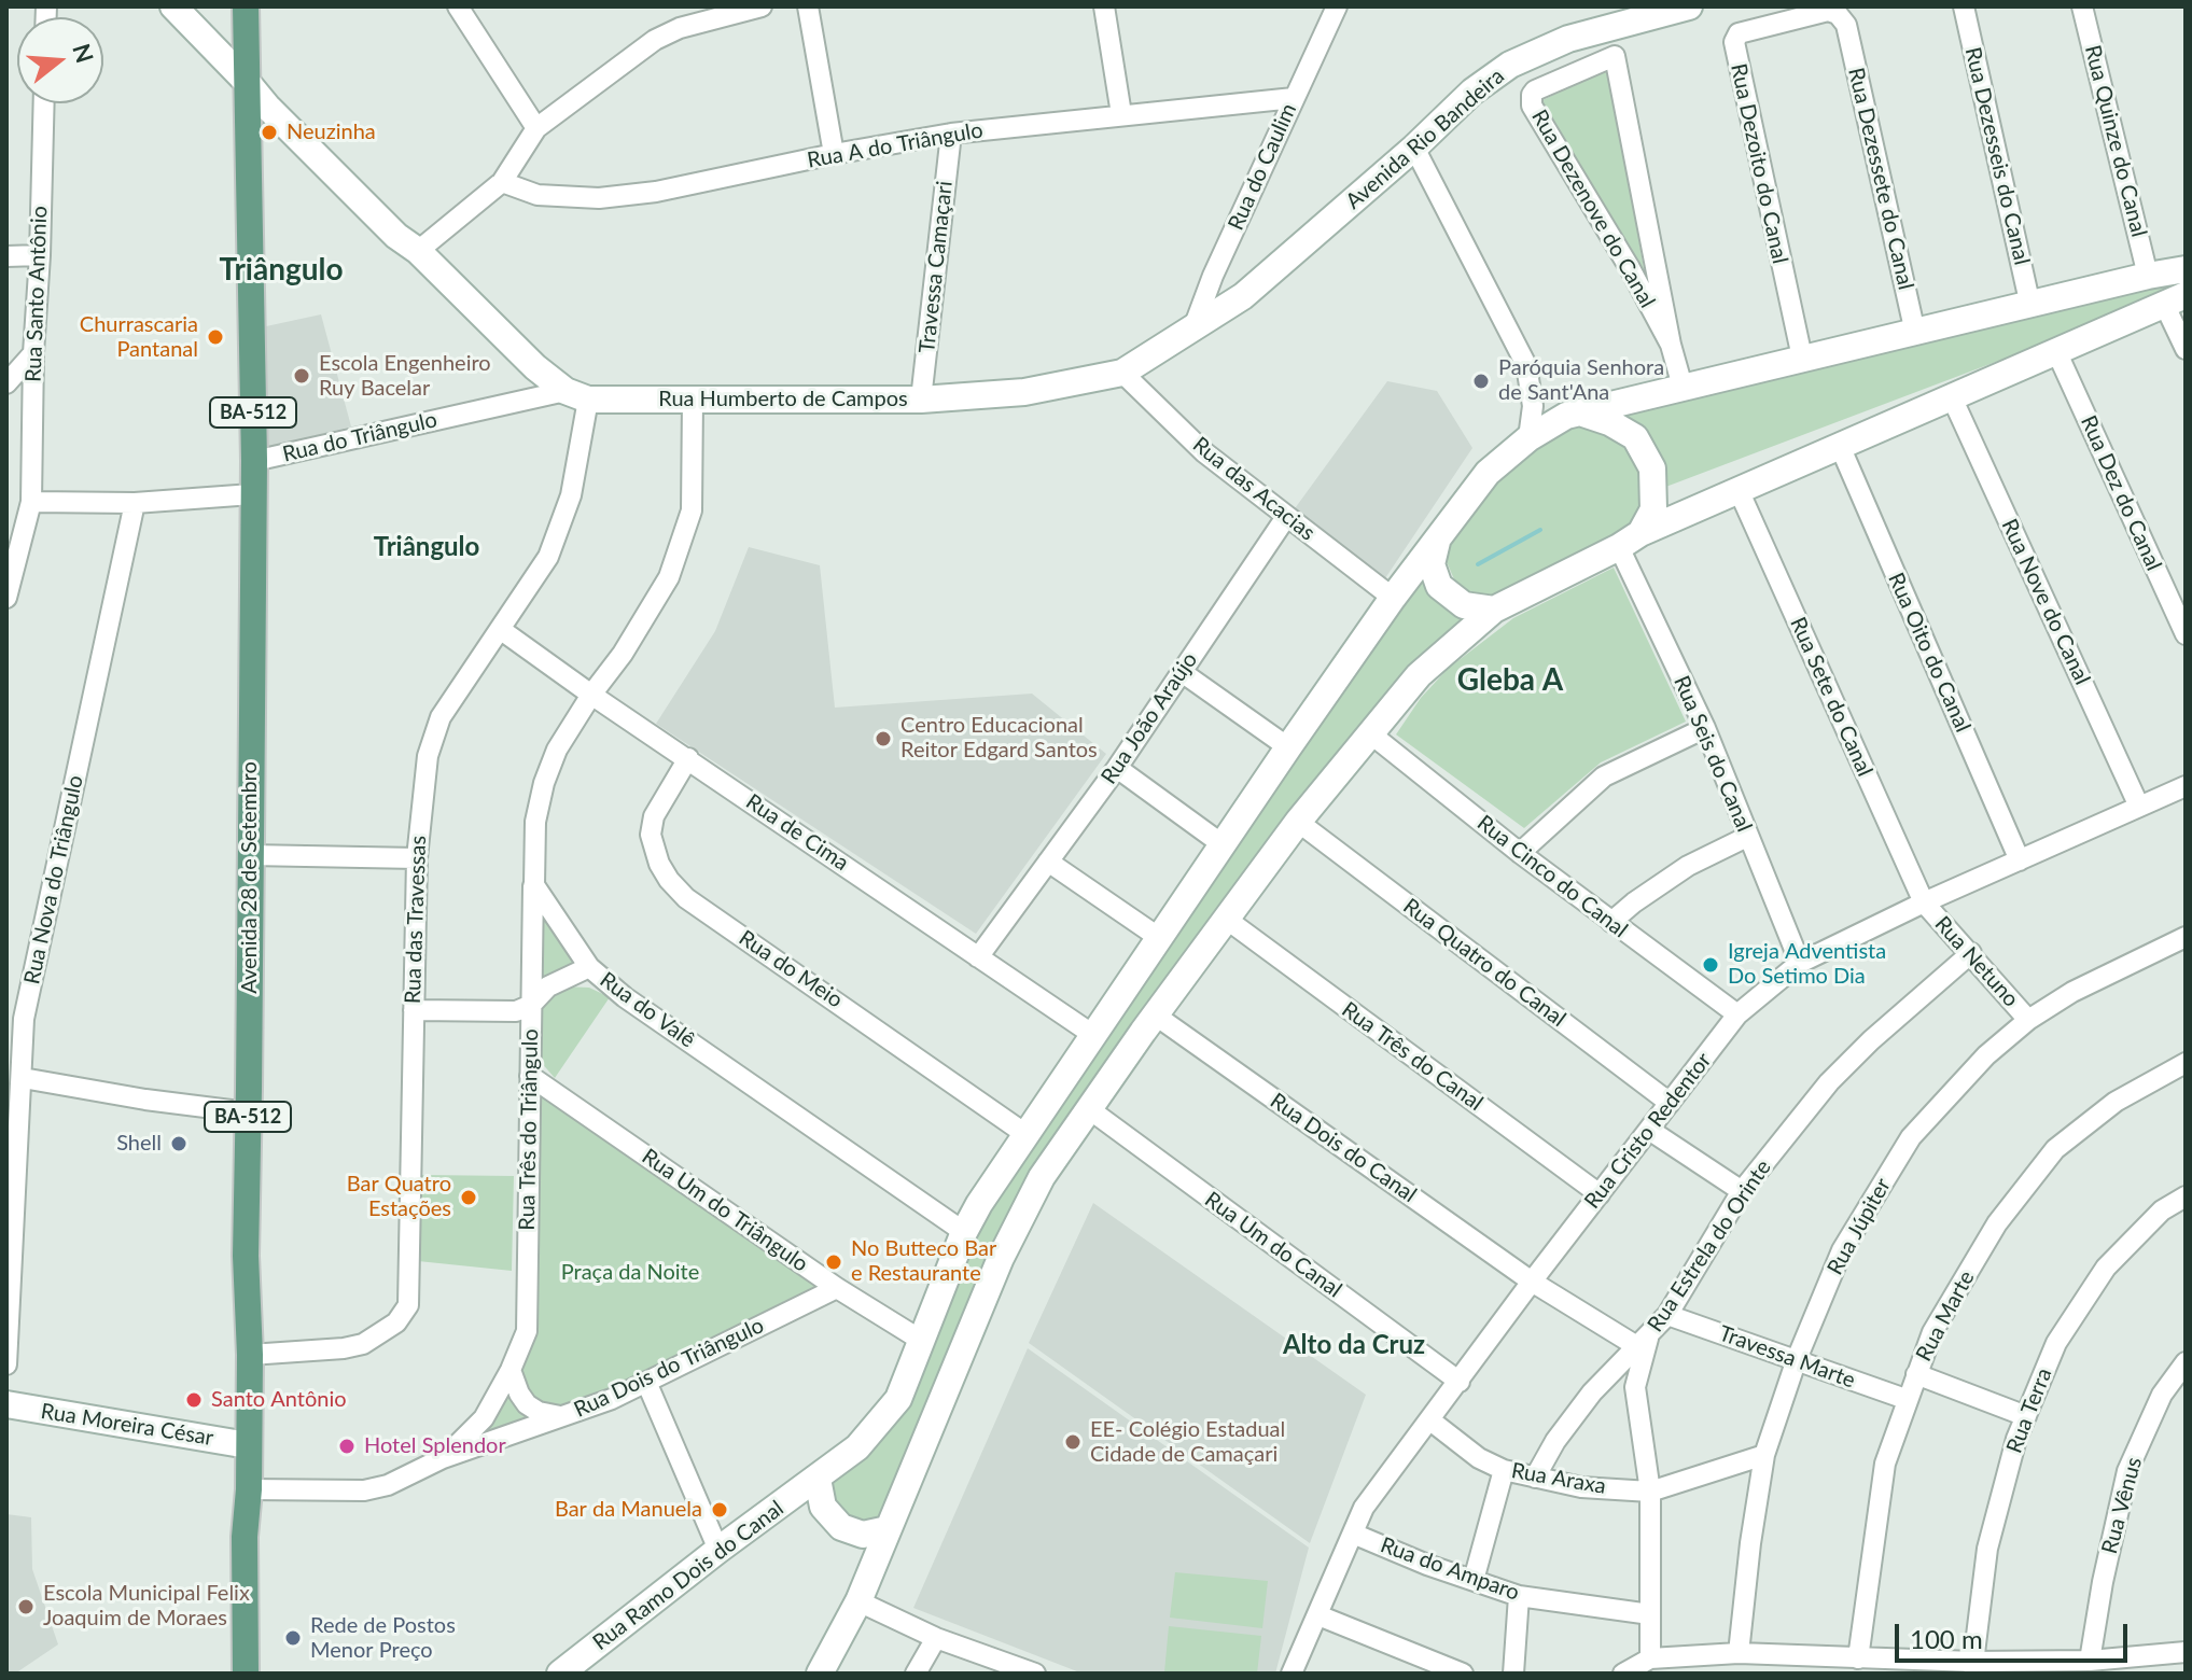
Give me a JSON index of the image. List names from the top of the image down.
{
  "streets": {
    "main road": ["BA-512", "Avenida 28 de Setembro"],
    "street": [
      "Avenida Rio Bandeira",
      "Rua Quinze do Canal",
      "Rua A do Triângulo",
      "Rua Dezesseis do Canal",
      "Rua Dezoito do Canal",
      "Rua do Caulim",
      "Rua Dezessete do Canal",
      "Rua Dezenove do Canal",
      "Travessa Camaçari",
      "Rua Santo Antônio",
      "Rua Humberto de Campos",
      "Rua do Triângulo",
      "Rua das Acacias",
      "Rua Dez do Canal",
      "Rua Nove do Canal",
      "Rua Oito do Canal",
      "Rua Sete do Canal",
      "Rua João Araújo",
      "Rua Seis do Canal",
      "Rua de Cima",
      "Rua Cinco do Canal",
      "Rua Nova do Triângulo",
      "Rua das Travessas",
      "Rua Netuno",
      "Rua Quatro do Canal",
      "Rua do Meio",
      "Rua do Valê",
      "Rua Três do Canal",
      "Rua Três do Triângulo",
      "Rua Cristo Redentor",
      "Rua Dois do Canal",
      "Rua Um do Triângulo",
      "Rua Júpiter",
      "Rua Um do Canal",
      "Rua Estrela do Orinte",
      "Rua Marte",
      "Travessa Marte",
      "Rua Dois do Triângulo",
      "Rua Terra",
      "Rua Moreira César",
      "Rua Araxa",
      "Rua Vênus",
      "Rua do Amparo",
      "Rua Ramo Dois do Canal"
    ]
  },
  "crossings": [
    ["Avenida Rio Bandeira", "Rua do Caulim"],
    ["Avenida Rio Bandeira", "Rua Humberto de Campos"],
    ["Rua Quinze do Canal", "Rua Ramo Dois do Canal"],
    ["Rua A do Triângulo", "Rua do Caulim"],
    ["Rua A do Triângulo", "Travessa Camaçari"],
    ["Rua Dezesseis do Canal", "Rua Ramo Dois do Canal"],
    ["Rua Dezoito do Canal", "Rua Dezessete do Canal"],
    ["Rua Dezoito do Canal", "Rua Ramo Dois do Canal"],
    ["Rua do Caulim", "Rua Humberto de Campos"],
    ["Rua Dezessete do Canal", "Rua Ramo Dois do Canal"],
    ["Rua Dezenove do Canal", "Rua Ramo Dois do Canal"],
    ["Travessa Camaçari", "Rua Humberto de Campos"],
    ["Rua Humberto de Campos", "Rua do Triângulo"],
    ["Rua Humberto de Campos", "Rua das Acacias"],
    ["Rua Humberto de Campos", "Rua das Travessas"],
    ["BA-512", "Avenida 28 de Setembro"],
    ["Rua do Triângulo", "Avenida 28 de Setembro"],
    ["Rua do Triângulo", "Rua das Travessas"],
    ["Rua das Acacias", "Rua João Araújo"],
    ["Rua das Acacias", "Rua Ramo Dois do Canal"],
    ["Rua Nove do Canal", "Rua Cristo Redentor"],
    ["Rua Oito do Canal", "Rua Cristo Redentor"],
    ["Rua Sete do Canal", "Rua Netuno"],
    ["Rua Sete do Canal", "Rua Cristo Redentor"],
    ["Rua João Araújo", "Rua de Cima"],
    ["Rua Seis do Canal", "Rua Cristo Redentor"],
    ["Rua de Cima", "Rua das Travessas"],
    ["Rua de Cima", "Rua do Meio"],
    ["Rua de Cima", "Rua Ramo Dois do Canal"],
    ["Rua Cinco do Canal", "Rua Cristo Redentor"],
    ["Avenida 28 de Setembro", "Rua das Travessas"],
    ["Avenida 28 de Setembro", "Rua Dois do Triângulo"],
    ["Avenida 28 de Setembro", "Rua Moreira César"],
    ["Rua Netuno", "Rua Cristo Redentor"],
    ["Rua Netuno", "Rua Júpiter"],
    ["Rua Netuno", "Rua Estrela do Orinte"],
    ["Rua Quatro do Canal", "Rua Cristo Redentor"],
    ["Rua do Meio", "Rua Ramo Dois do Canal"],
    ["Rua do Valê", "Rua Três do Triângulo"],
    ["Rua do Valê", "Rua Ramo Dois do Canal"],
    ["Rua Três do Canal", "Rua Cristo Redentor"],
    ["Rua Três do Triângulo", "Rua Um do Triângulo"],
    ["Rua Três do Triângulo", "Rua Dois do Triângulo"],
    ["Rua Cristo Redentor", "Rua Dois do Canal"],
    ["Rua Cristo Redentor", "Rua Um do Canal"],
    ["Rua Cristo Redentor", "Rua Araxa"],
    ["Rua Cristo Redentor", "Rua do Amparo"],
    ["Rua Dois do Canal", "Rua Estrela do Orinte"],
    ["Rua Um do Triângulo", "Rua Dois do Triângulo"],
    ["Rua Um do Triângulo", "Rua Ramo Dois do Canal"],
    ["Rua Júpiter", "Travessa Marte"],
    ["Rua Estrela do Orinte", "Travessa Marte"],
    ["Rua Estrela do Orinte", "Rua Araxa"],
    ["Rua Marte", "Travessa Marte"]
  ],
  "districts": [
    "Triângulo",
    "Triângulo",
    "Gleba A",
    "Alto da Cruz"
  ],
  "parks": ["Praça da Noite"],
  "places": [
    "Neuzinha",
    "Churrascaria Pantanal",
    "Escola Engenheiro Ruy Bacelar",
    "Paróquia Senhora de Sant'Ana",
    "Centro Educacional Reitor Edgard Santos",
    "Igreja Adventista Do Setimo Dia",
    "Shell",
    "Bar Quatro Estações",
    "No Butteco Bar e Restaurante",
    "Santo Antônio",
    "EE- Colégio Estadual Cidade de Camaçari",
    "Hotel Splendor",
    "Bar da Manuela",
    "Escola Municipal Felix Joaquim de Moraes",
    "Rede de Postos Menor Preço"
  ],
  "scale_bar": "100 m",
  "north": "right"
}
